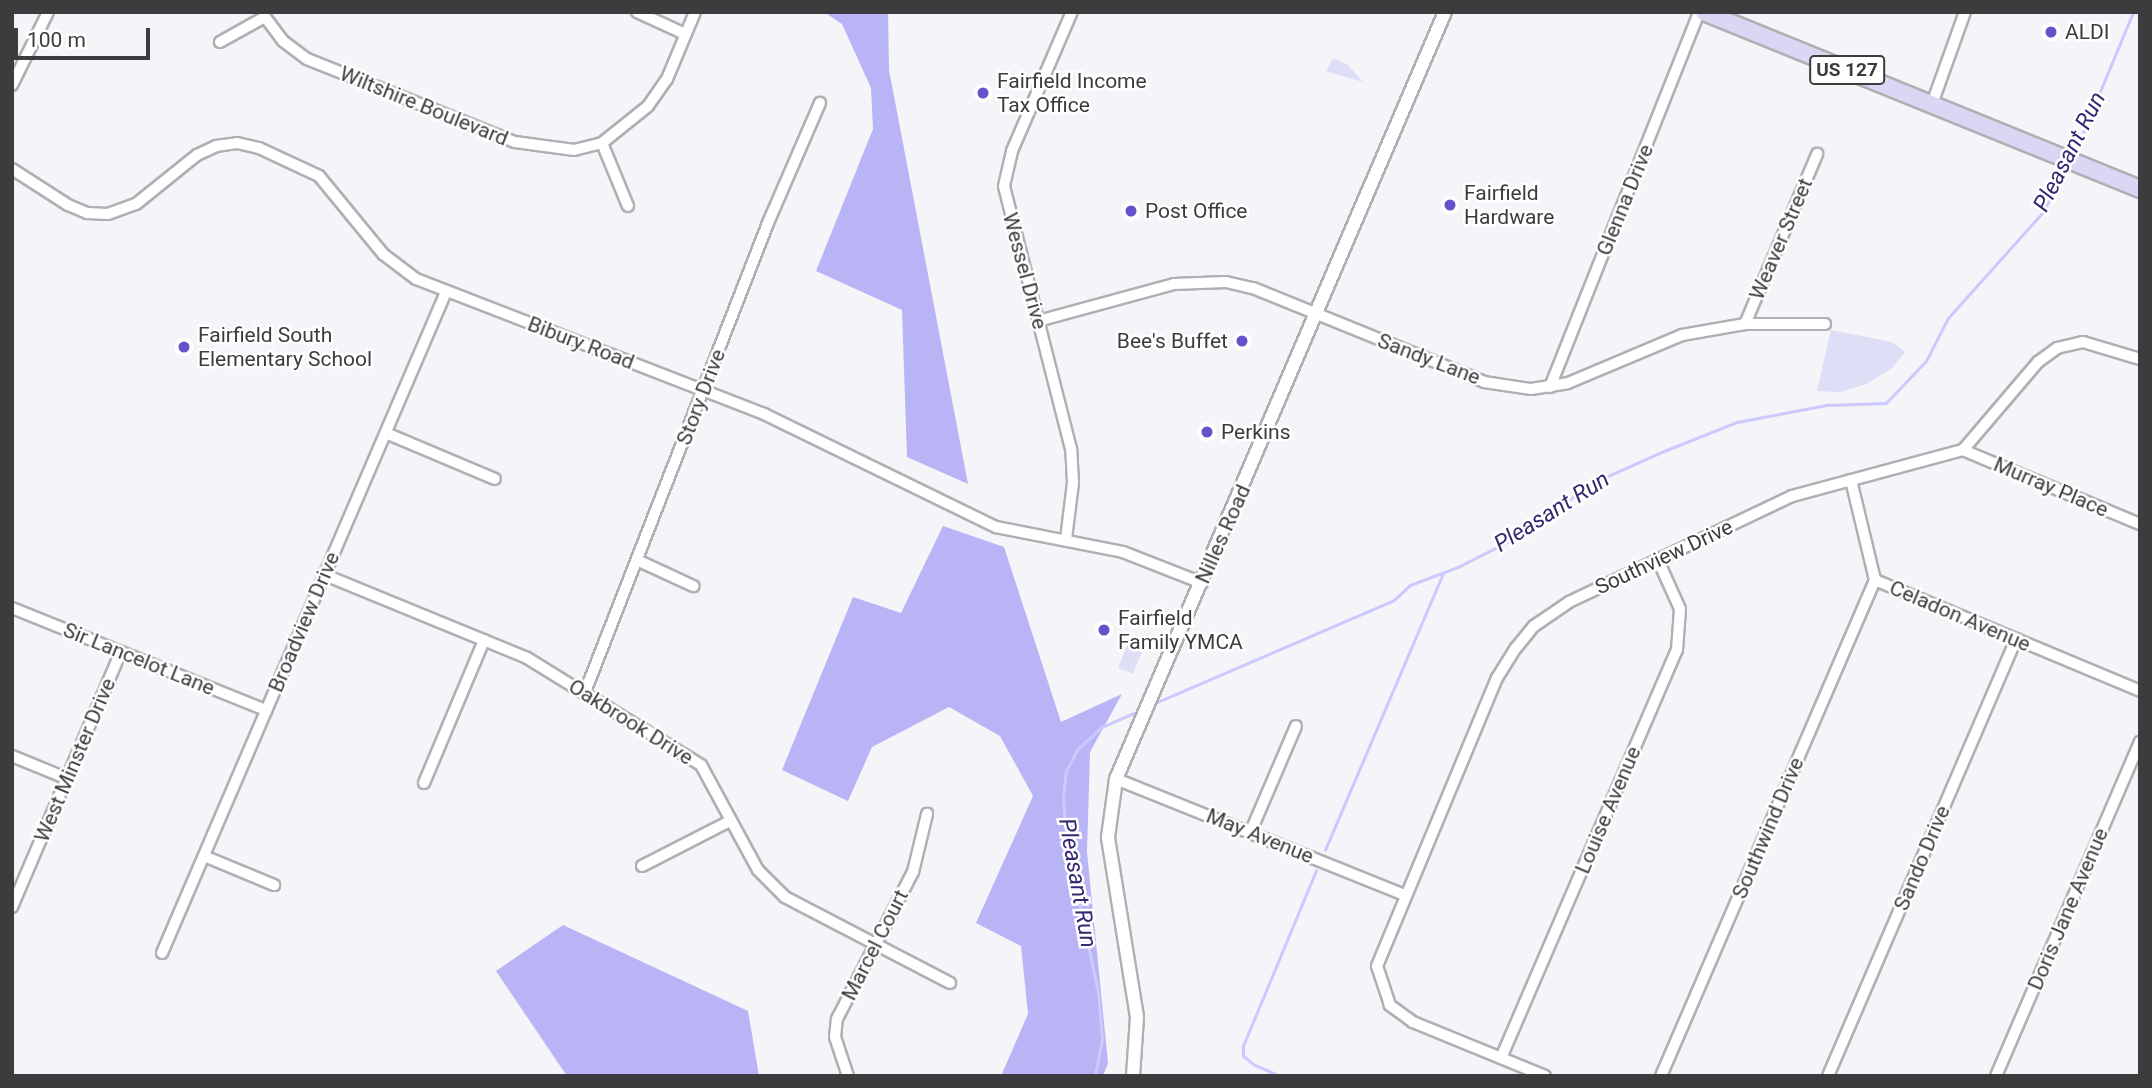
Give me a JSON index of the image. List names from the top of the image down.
{
  "streets": {
    "main road": ["US 127"],
    "street": [
      "Wiltshire Boulevard",
      "Glenna Drive",
      "Weaver Street",
      "Wessel Drive",
      "Bibury Road",
      "Sandy Lane",
      "Story Drive",
      "Murray Place",
      "Nilles Road",
      "Southview Drive",
      "Celadon Avenue",
      "Broadview Drive",
      "Sir Lancelot Lane",
      "Oakbrook Drive",
      "West Minster Drive",
      "Louise Avenue",
      "Southwind Drive",
      "May Avenue",
      "Sando Drive",
      "Doris Jane Avenue",
      "Marcel Court"
    ]
  },
  "crossings": [
    ["Glenna Drive", "Sandy Lane"],
    ["Weaver Street", "Sandy Lane"],
    ["Wessel Drive", "Bibury Road"],
    ["Wessel Drive", "Sandy Lane"],
    ["Bibury Road", "Story Drive"],
    ["Bibury Road", "Nilles Road"],
    ["Bibury Road", "Broadview Drive"],
    ["Sandy Lane", "Nilles Road"],
    ["Story Drive", "Oakbrook Drive"],
    ["Murray Place", "Southview Drive"],
    ["Nilles Road", "May Avenue"],
    ["Southview Drive", "Celadon Avenue"],
    ["Southview Drive", "Louise Avenue"],
    ["Southview Drive", "May Avenue"],
    ["Celadon Avenue", "Southwind Drive"],
    ["Celadon Avenue", "Sando Drive"],
    ["Broadview Drive", "Sir Lancelot Lane"],
    ["Broadview Drive", "Oakbrook Drive"],
    ["Sir Lancelot Lane", "West Minster Drive"],
    ["Oakbrook Drive", "Marcel Court"]
  ],
  "water": ["Pleasant Run"],
  "places": [
    "ALDI",
    "Fairfield Income Tax Office",
    "Fairfield Hardware",
    "Post Office",
    "Bee's Buffet",
    "Fairfield South Elementary School",
    "Perkins",
    "Fairfield Family YMCA"
  ],
  "scale_bar": "100 m"
}
